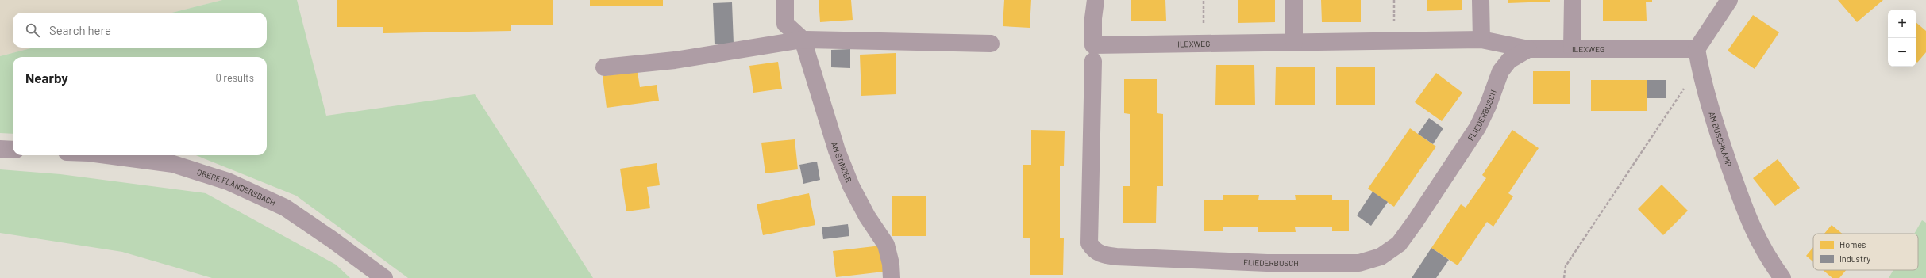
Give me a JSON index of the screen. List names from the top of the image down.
{
  "streets": {
    "street": [
      "ILEXWEG",
      "FLIEDERBUSCH",
      "AM BUSCHKAMP",
      "AM STINDER",
      "OBERE FLANDERSBACH"
    ]
  },
  "crossings": [
    ["ILEXWEG", "FLIEDERBUSCH"],
    ["ILEXWEG", "AM BUSCHKAMP"]
  ],
  "legend": ["Homes", "Industry"],
  "page": {
    "map_buttons": ["+", "−"],
    "search": "Search here",
    "heading": ["Nearby", "0 results"]
  }
}
